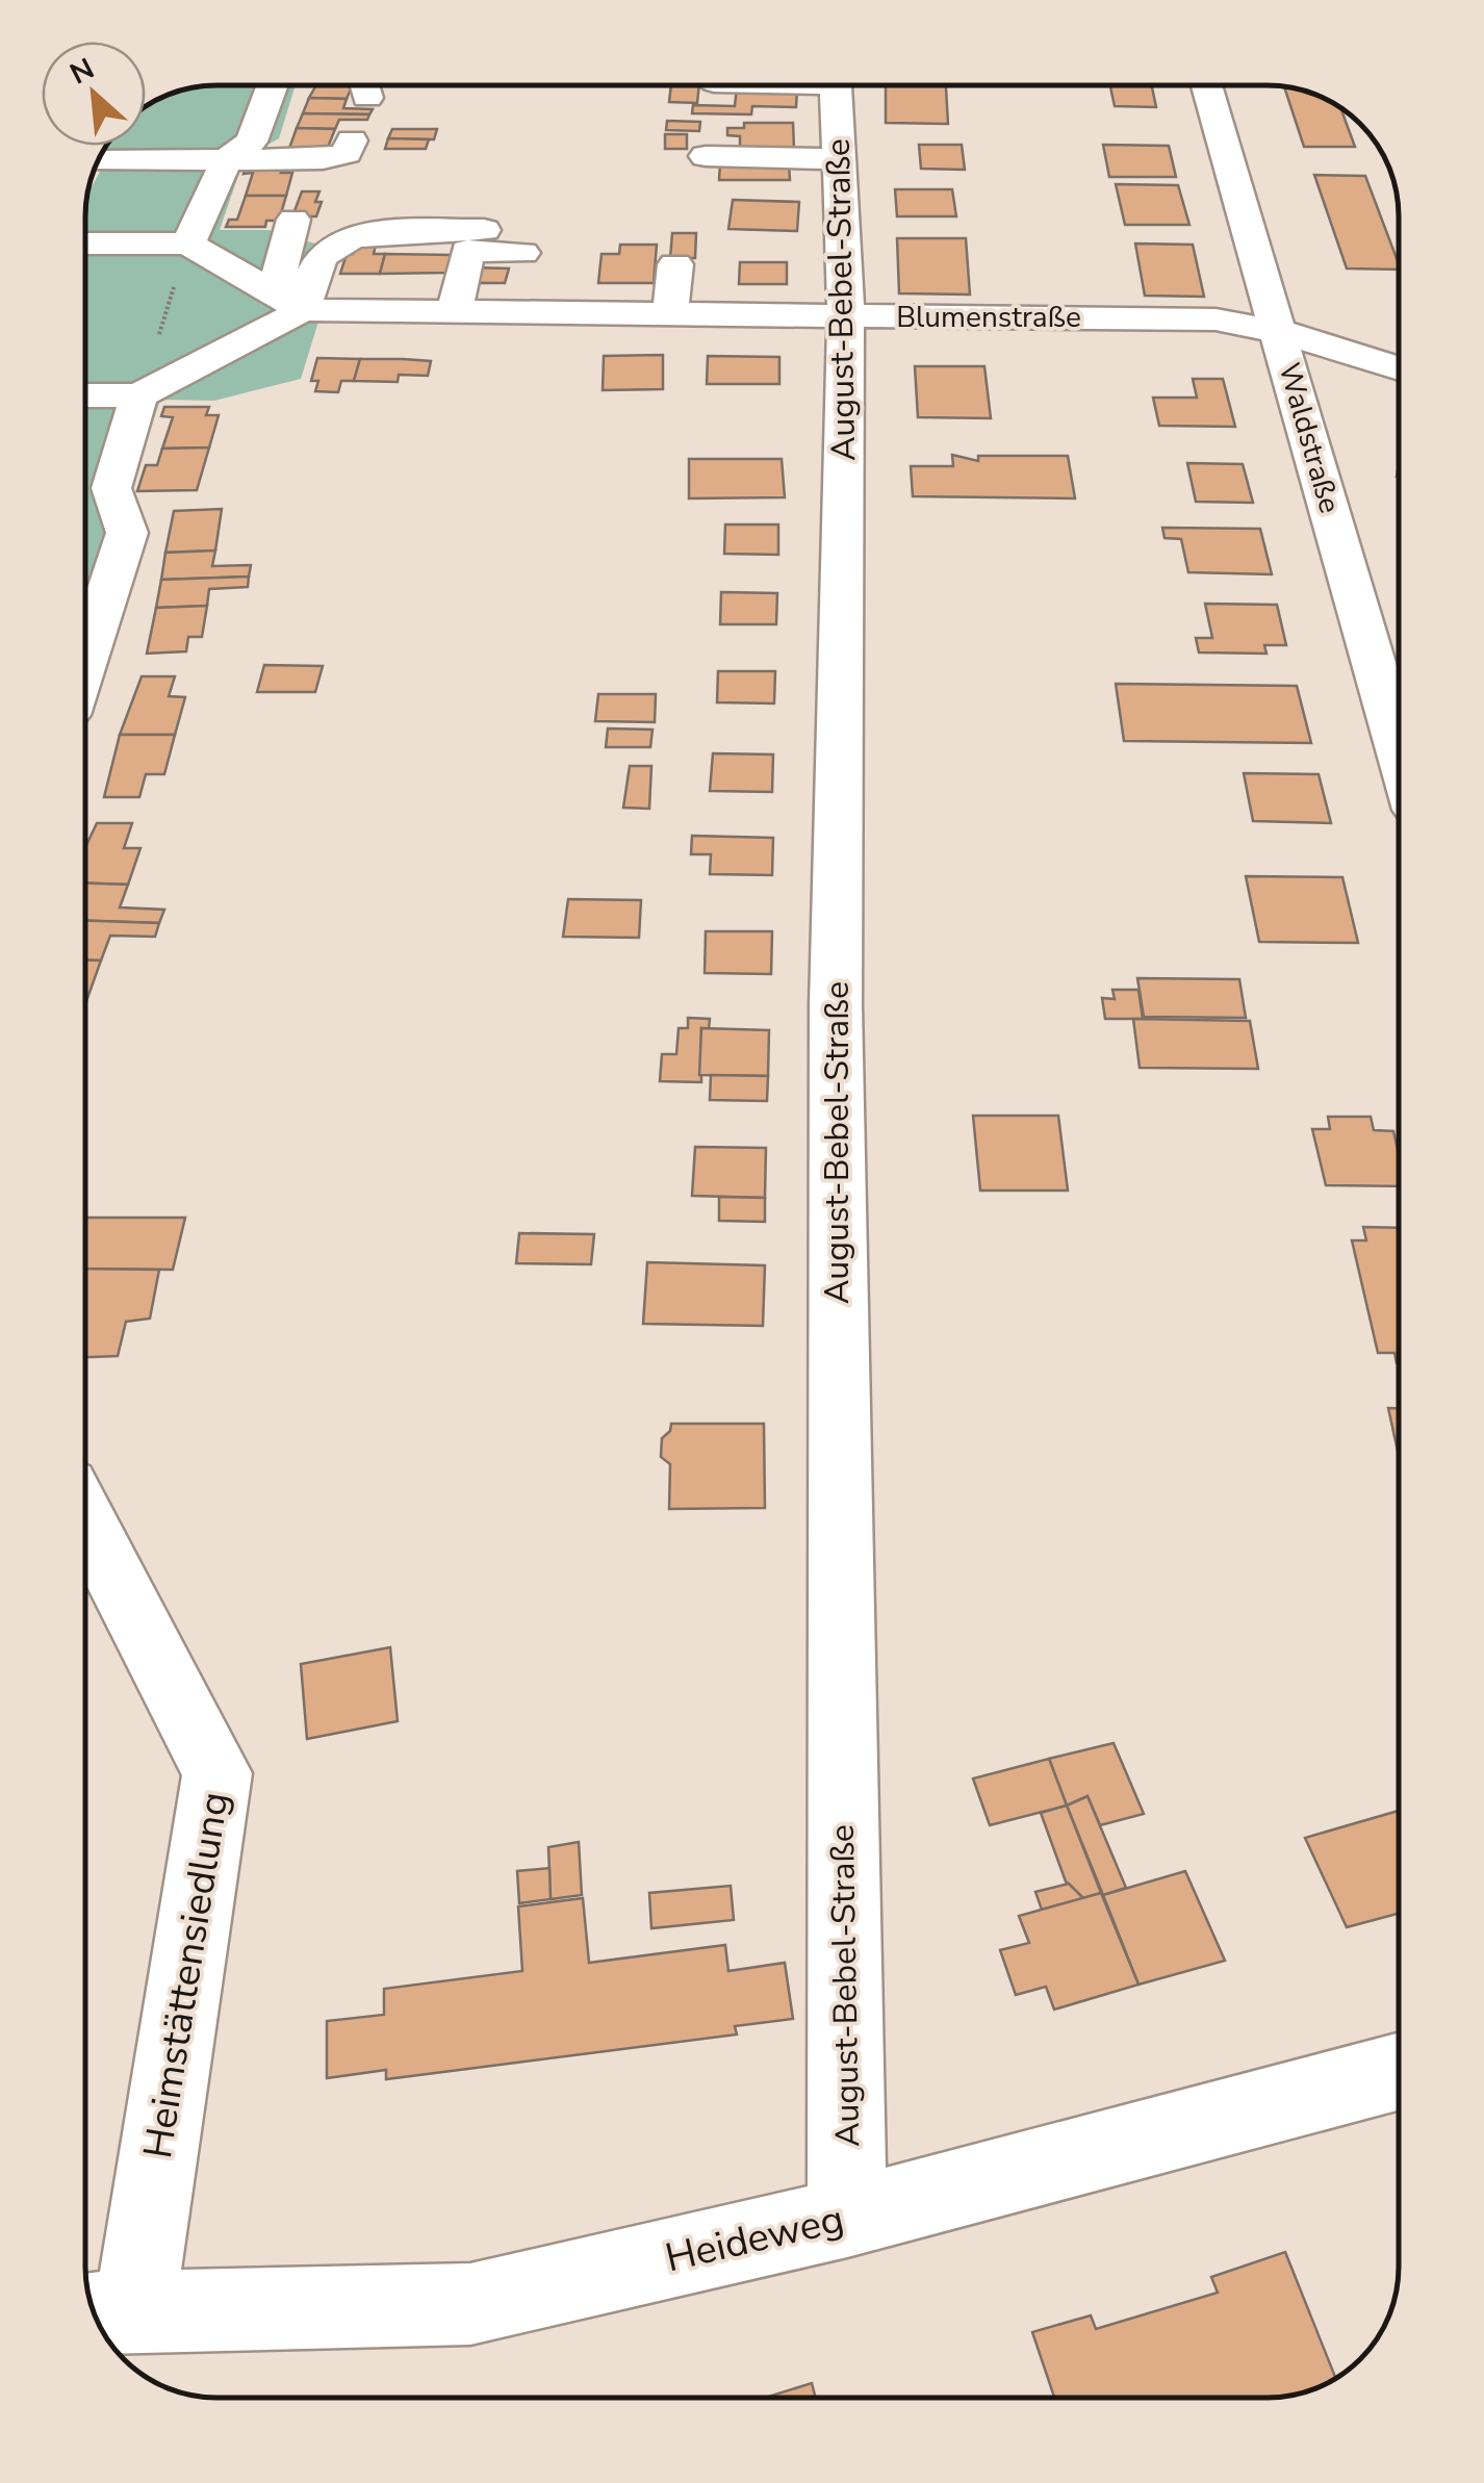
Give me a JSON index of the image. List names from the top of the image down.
{
  "streets": {
    "street": [
      "August-Bebel-Straße",
      "Blumenstraße",
      "Waldstraße",
      "Heimstättensiedlung",
      "Heideweg"
    ]
  },
  "crossings": [
    ["August-Bebel-Straße", "Blumenstraße"],
    ["August-Bebel-Straße", "Heideweg"],
    ["Blumenstraße", "Waldstraße"],
    ["Heimstättensiedlung", "Heideweg"]
  ],
  "north": "top left"
}
